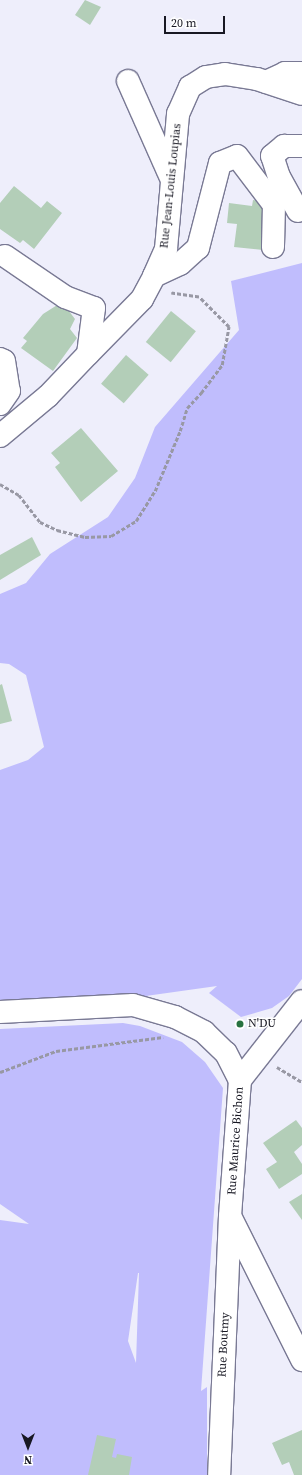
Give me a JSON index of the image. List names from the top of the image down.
{
  "streets": {
    "street": ["Rue Jean-Louis Loupias", "Rue Maurice Bichon", "Rue Boutmy"]
  },
  "crossings": [
    ["Rue Maurice Bichon", "Rue Boutmy"]
  ],
  "places": ["N'DU"],
  "scale_bar": "20 m",
  "north": "bottom"
}
